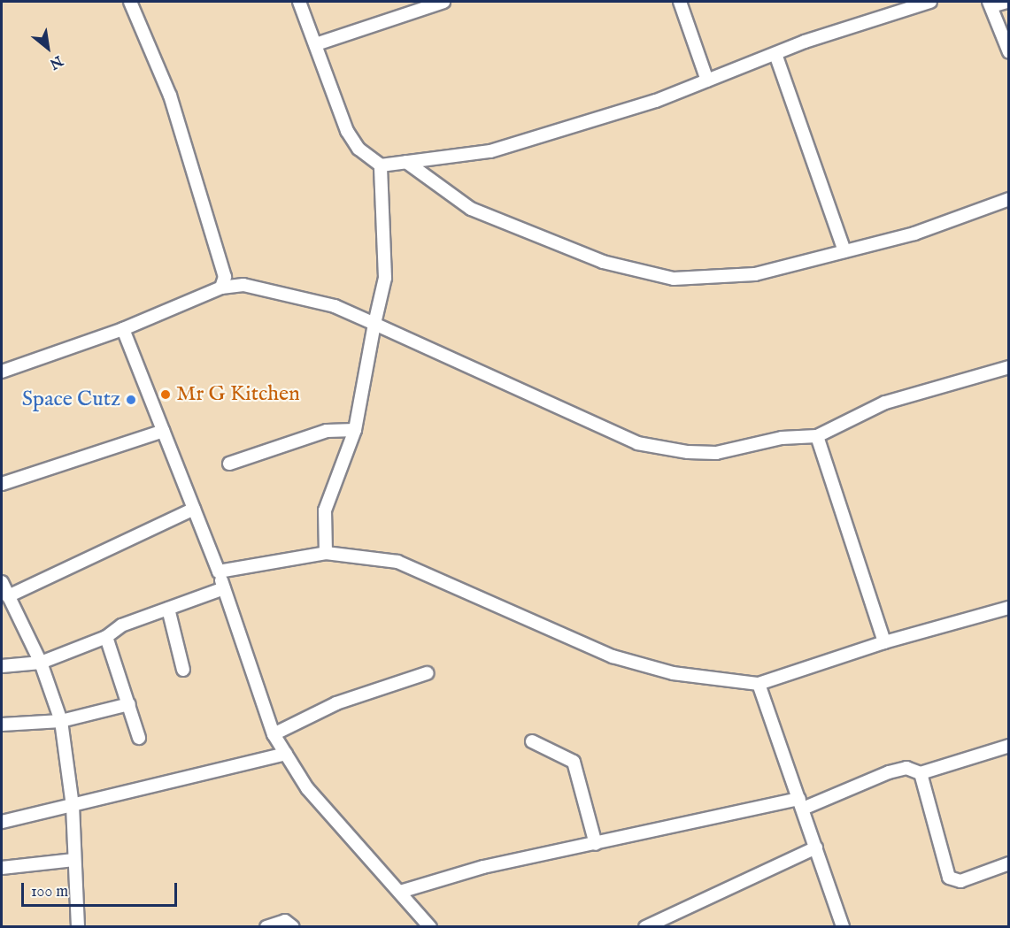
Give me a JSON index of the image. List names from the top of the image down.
{
  "places": ["Mr G Kitchen", "Space Cutz"],
  "scale_bar": "100 m",
  "north": "bottom right"
}
